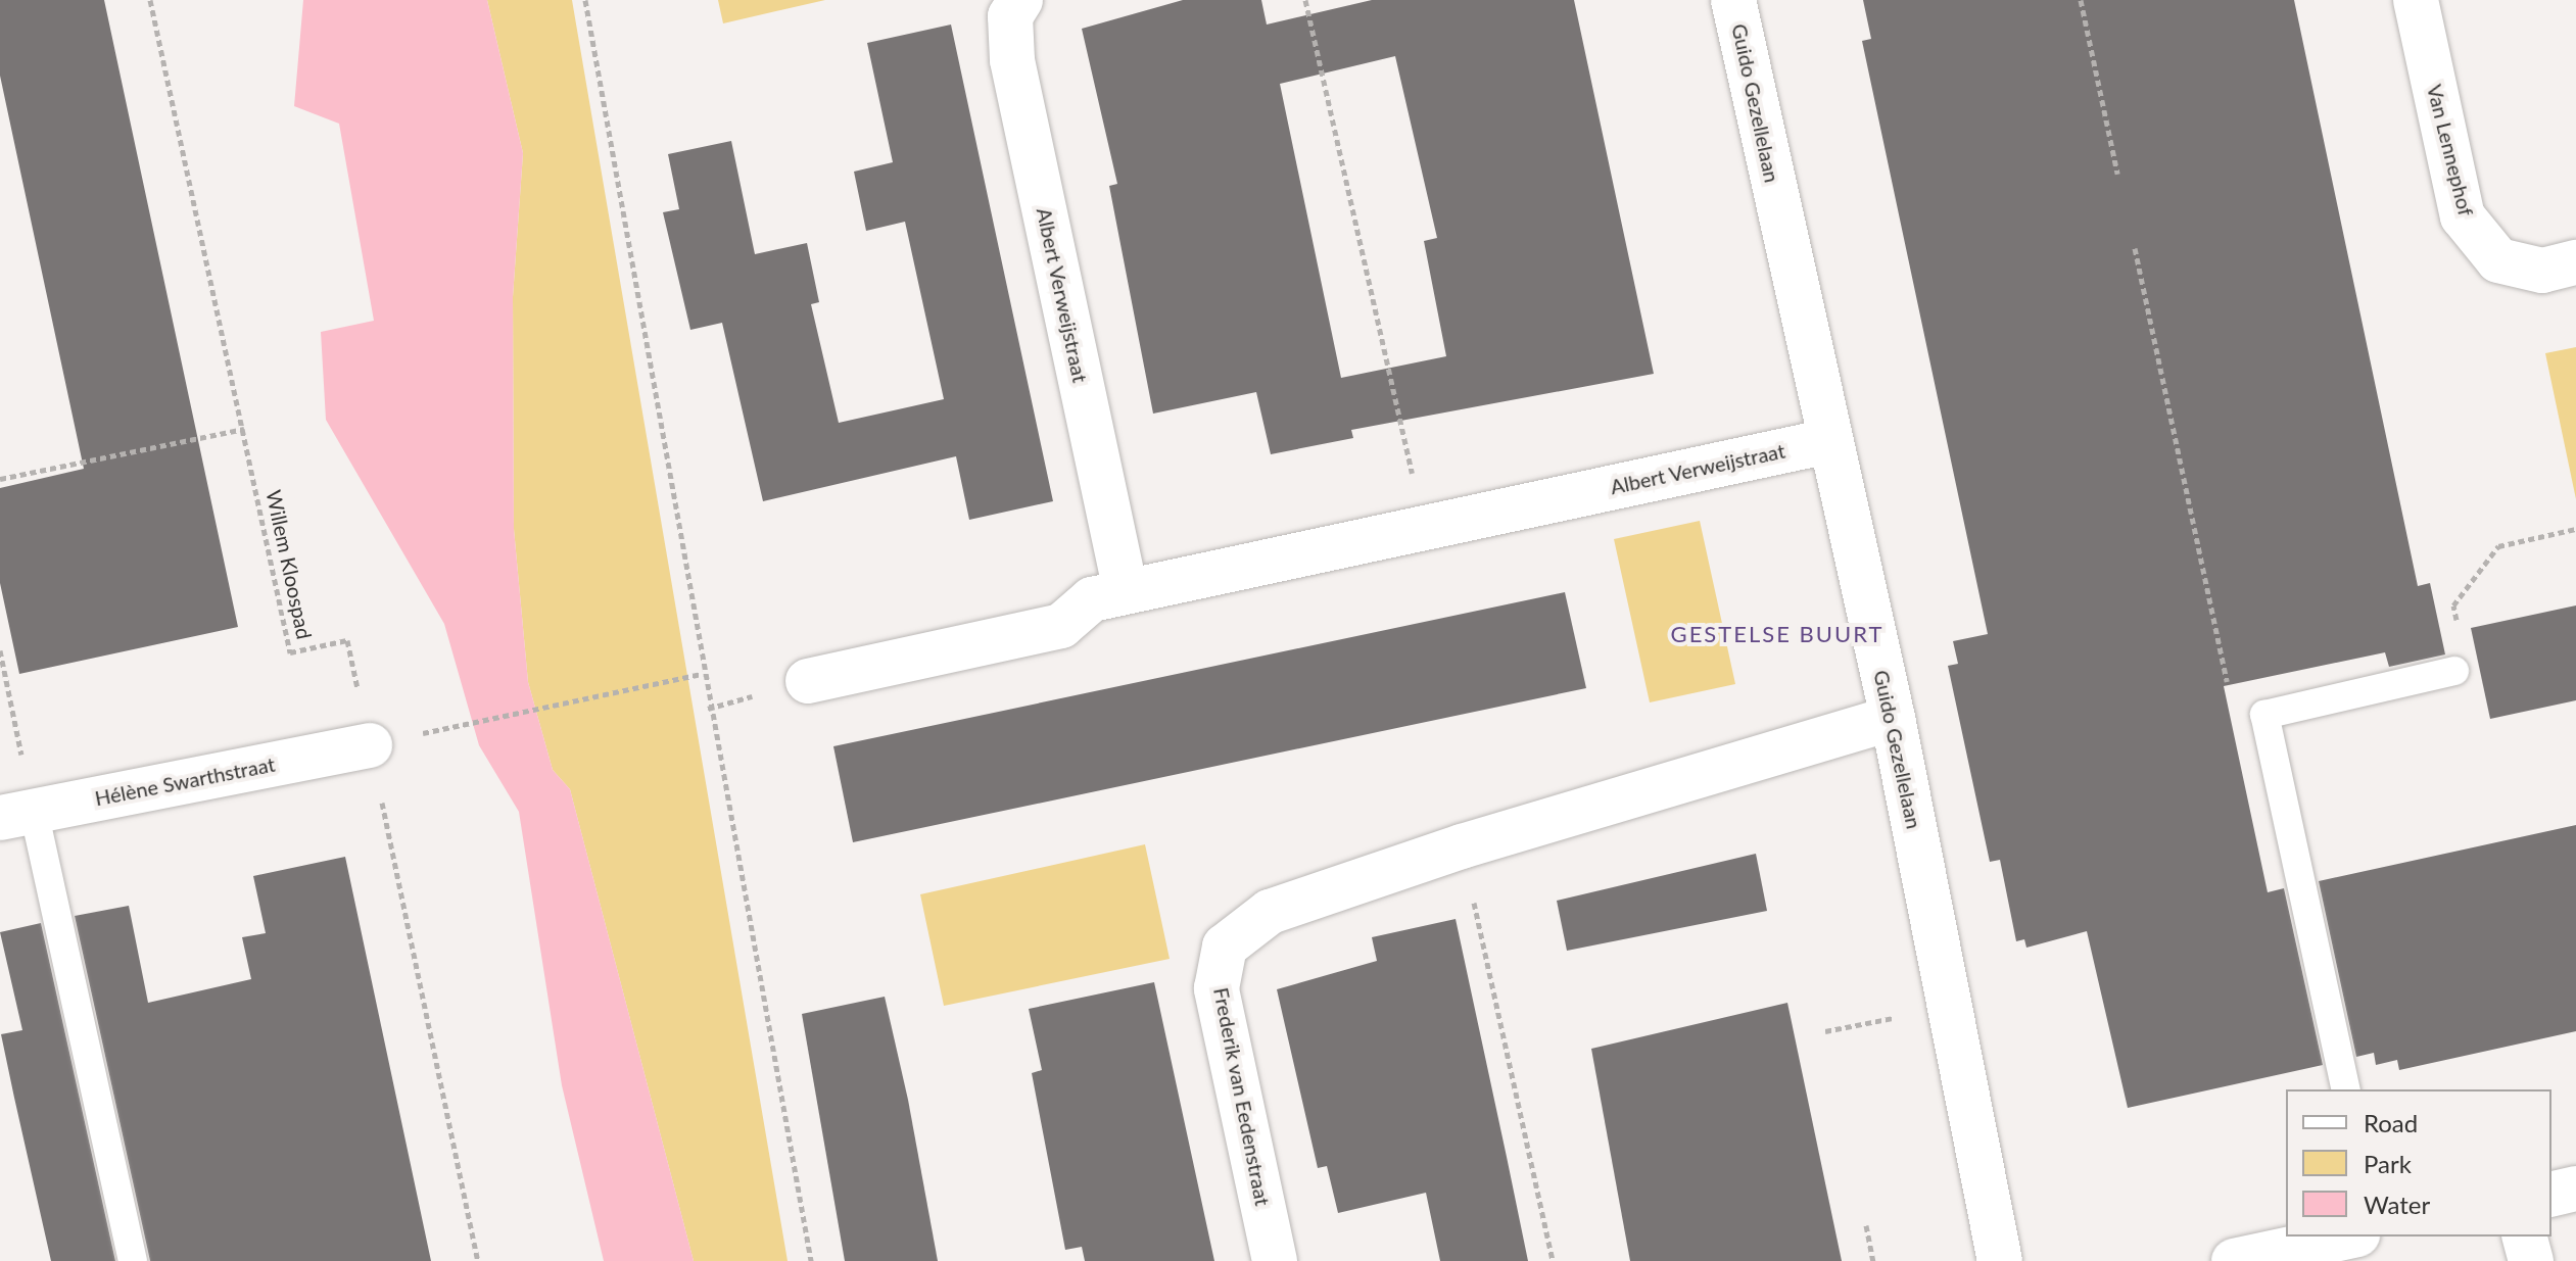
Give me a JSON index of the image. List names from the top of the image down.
{
  "streets": {
    "street": [
      "Guido Gezellelaan",
      "Van Lennephof",
      "Albert Verweijstraat",
      "Hélène Swarthstraat",
      "Frederik van Eedenstraat"
    ],
    "path": ["Willem Kloospad"]
  },
  "crossings": [
    ["Guido Gezellelaan", "Albert Verweijstraat"],
    ["Guido Gezellelaan", "Frederik van Eedenstraat"],
    ["Willem Kloospad", "Hélène Swarthstraat"]
  ],
  "districts": ["GESTELSE BUURT"],
  "legend": ["Road", "Park", "Water"]
}
